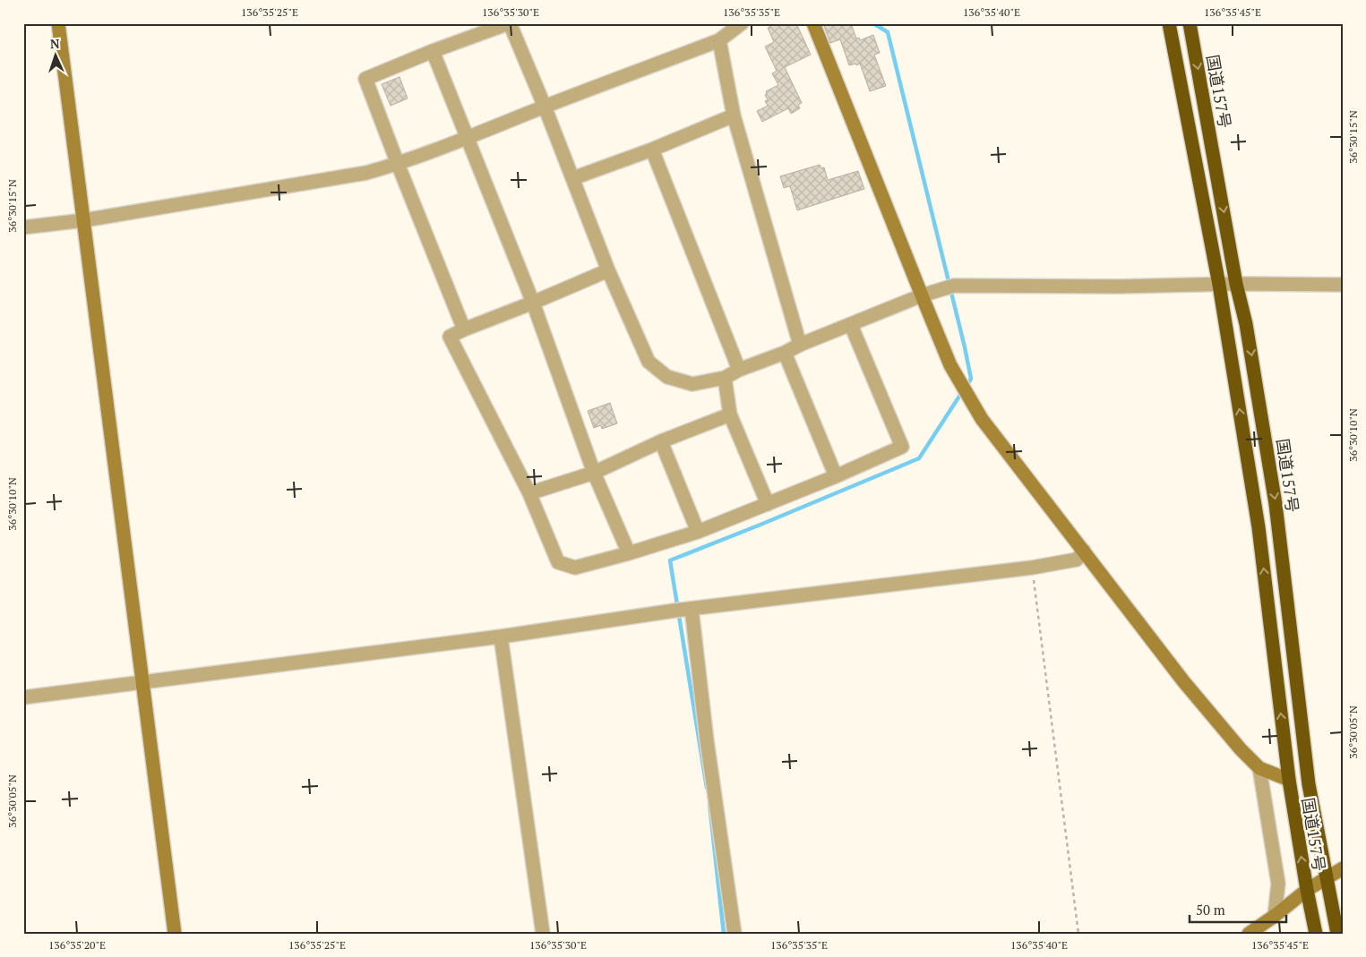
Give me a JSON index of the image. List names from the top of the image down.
{
  "streets": {
    "highway": ["国道157号"]
  },
  "scale_bar": "50 m",
  "north": "top",
  "coordinates": [
    "136°35'25\"E",
    "136°35'30\"E",
    "136°35'35\"E",
    "136°35'40\"E",
    "136°35'45\"E",
    "36°30'15\"N",
    "36°30'10\"N",
    "36°30'05\"N",
    "136°35'20\"E"
  ]
}
